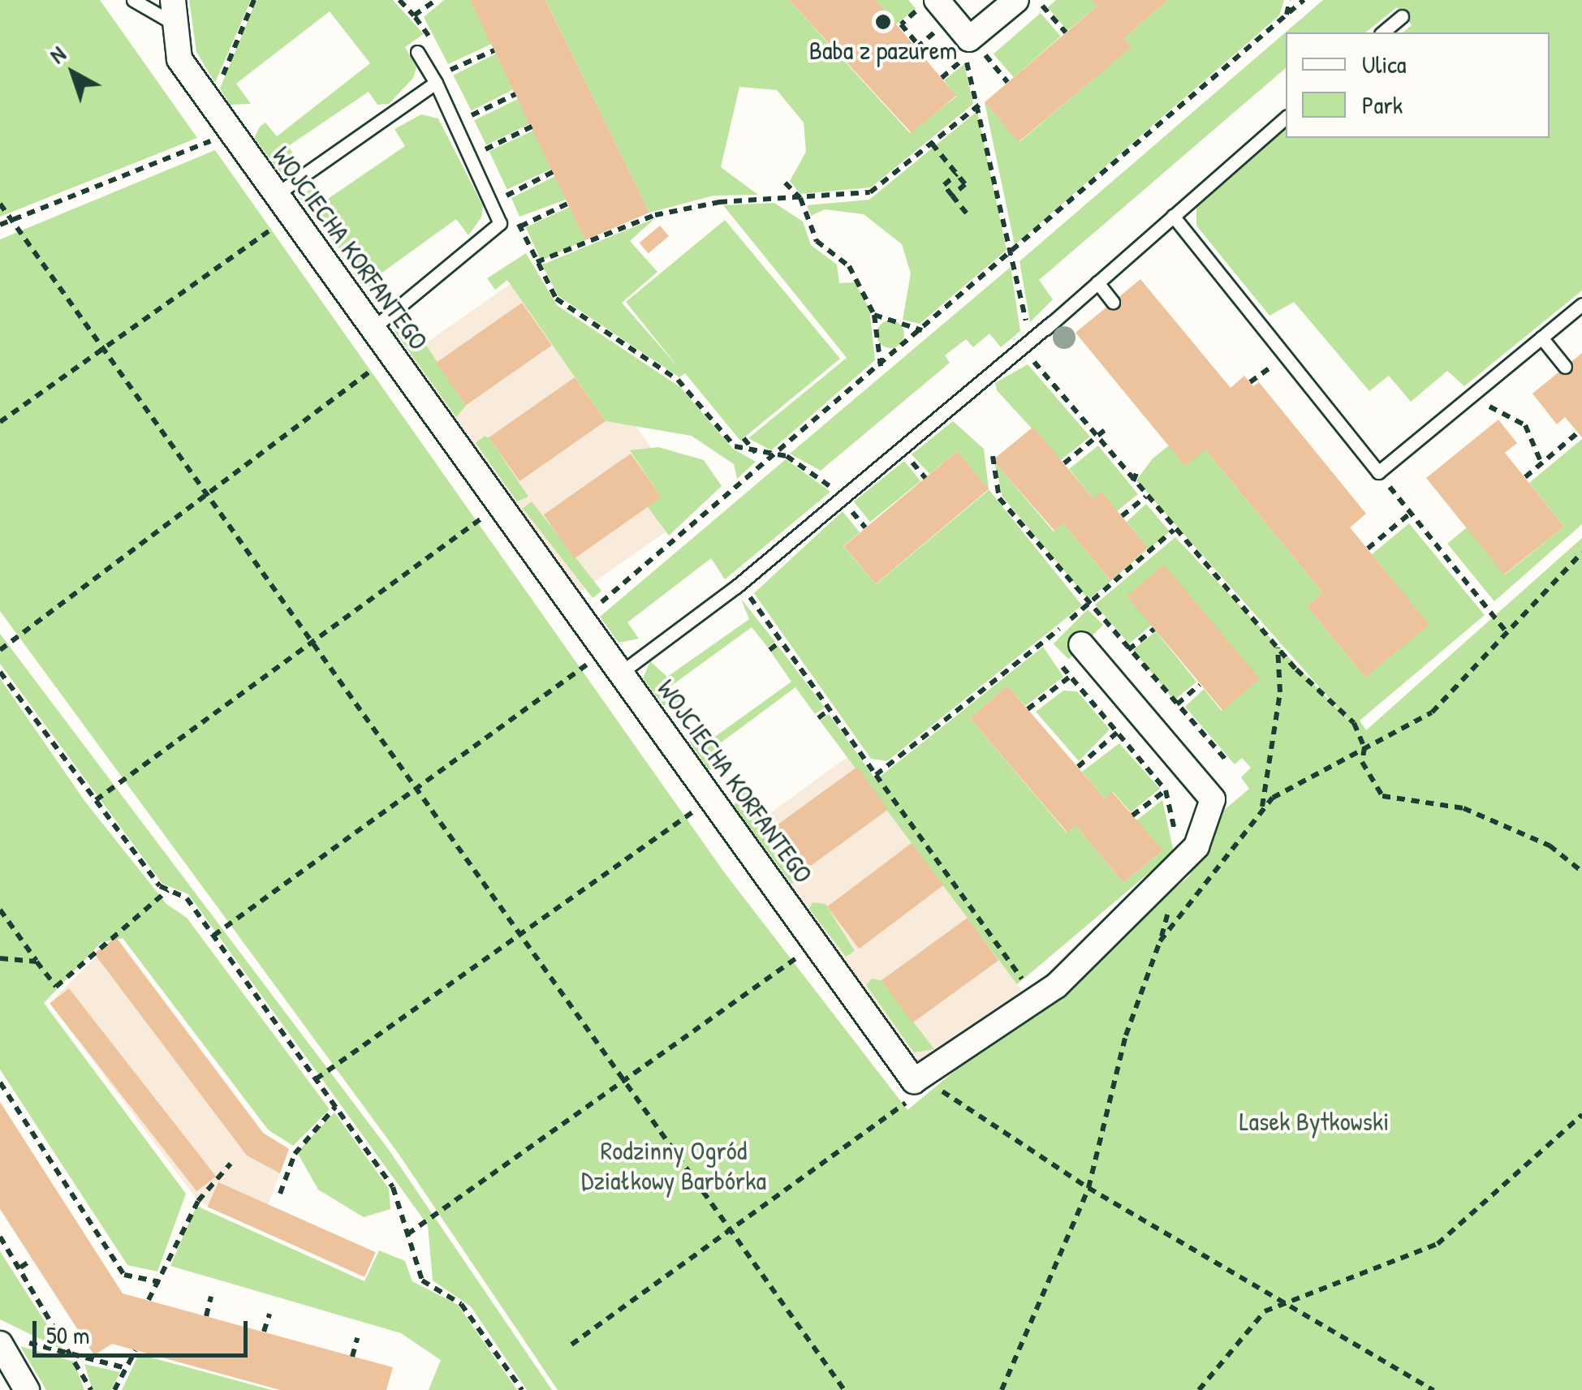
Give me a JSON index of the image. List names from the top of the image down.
{
  "streets": {
    "street": ["WOJCIECHA KORFANTEGO"]
  },
  "parks": ["Lasek Bytkowski", "Rodzinny Ogród Działkowy Barbórka"],
  "places": ["Baba z pazurem"],
  "legend": ["Ulica", "Park"],
  "scale_bar": "50 m",
  "north": "top left"
}
